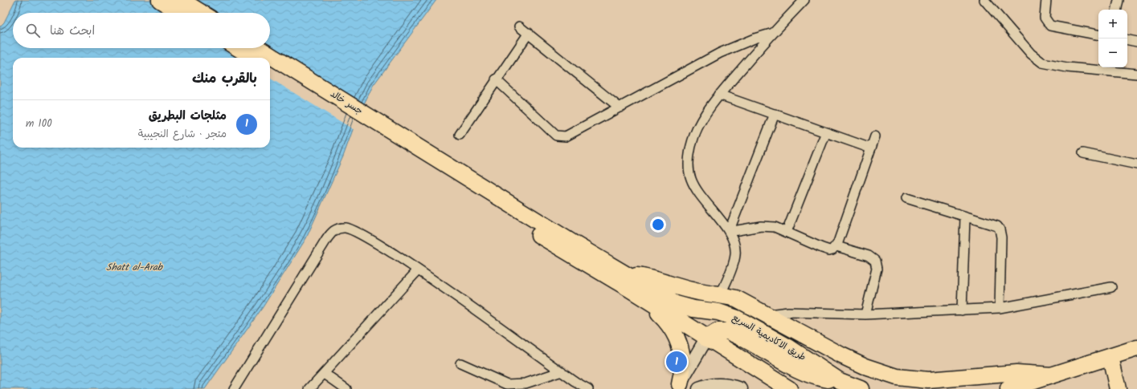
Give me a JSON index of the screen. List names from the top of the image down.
{
  "streets": {
    "highway": ["جسر خالد", "طريق الاكاديمية السريع"]
  },
  "water": ["Shatt al-Arab"],
  "page": {
    "map_buttons": ["+", "−"],
    "search": "ابحث هنا",
    "heading": "بالقرب منك",
    "list": [
      {
        "mark": "1",
        "name": "مثلجات البطريق",
        "note": "متجر · شارع النجيبية",
        "value": "100 m"
      }
    ],
    "pins": "1"
  }
}
